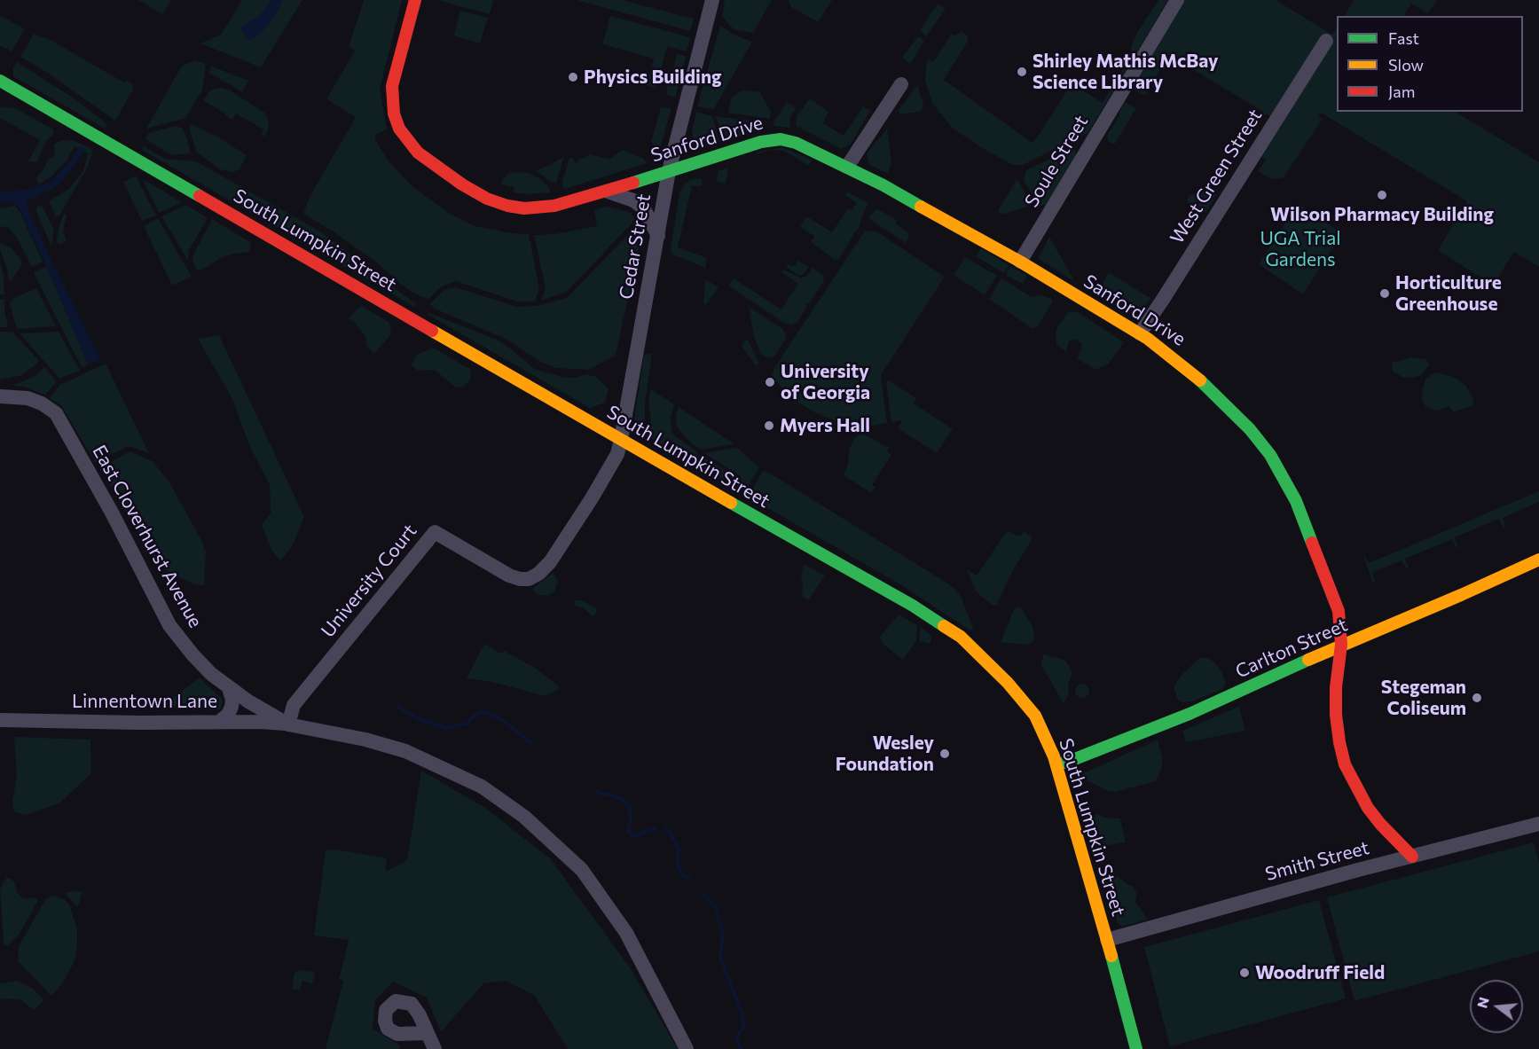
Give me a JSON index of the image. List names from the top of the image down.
{
  "streets": {
    "street": [
      "Sanford Drive",
      "Soule Street",
      "West Green Street",
      "South Lumpkin Street",
      "Cedar Street",
      "East Cloverhurst Avenue",
      "University Court",
      "Carlton Street",
      "Linnentown Lane",
      "Smith Street"
    ]
  },
  "crossings": [
    ["Sanford Drive", "Soule Street"],
    ["Sanford Drive", "West Green Street"],
    ["Sanford Drive", "Cedar Street"],
    ["Sanford Drive", "Carlton Street"],
    ["Sanford Drive", "Smith Street"],
    ["South Lumpkin Street", "Cedar Street"],
    ["South Lumpkin Street", "University Court"],
    ["South Lumpkin Street", "Carlton Street"],
    ["South Lumpkin Street", "Smith Street"],
    ["Cedar Street", "University Court"],
    ["East Cloverhurst Avenue", "University Court"],
    ["East Cloverhurst Avenue", "Linnentown Lane"],
    ["University Court", "Linnentown Lane"]
  ],
  "parks": ["UGA Trial Gardens"],
  "places": [
    "Shirley Mathis McBay Science Library",
    "Physics Building",
    "Wilson Pharmacy Building",
    "Horticulture Greenhouse",
    "University of Georgia",
    "Myers Hall",
    "Stegeman Coliseum",
    "Wesley Foundation",
    "Woodruff Field"
  ],
  "legend": ["Fast", "Slow", "Jam"],
  "north": "left"
}
